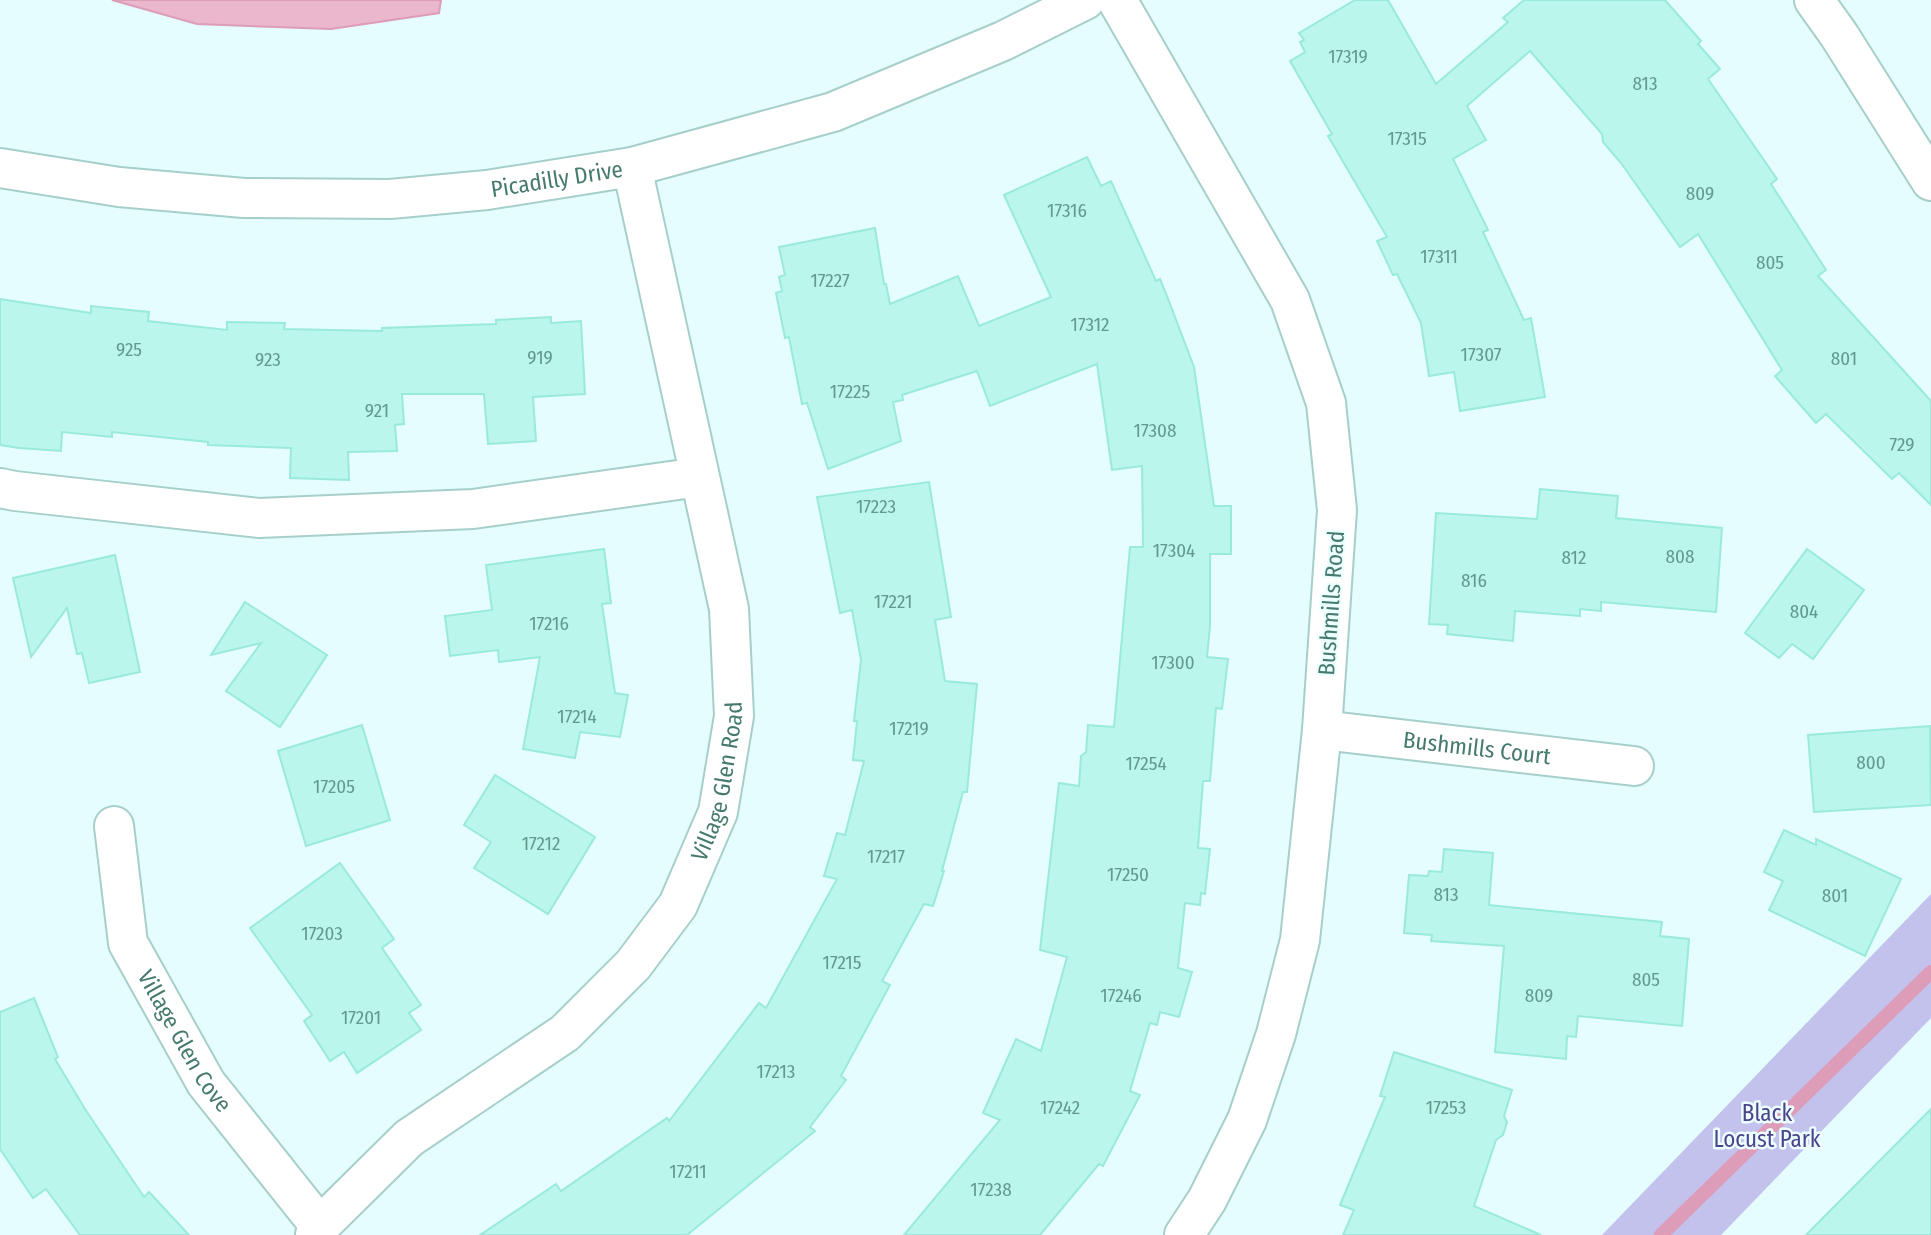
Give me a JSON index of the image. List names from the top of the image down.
{
  "streets": {
    "street": [
      "Picadilly Drive",
      "Bushmills Road",
      "Bushmills Court",
      "Village Glen Road",
      "Village Glen Cove"
    ]
  },
  "crossings": [
    ["Picadilly Drive", "Village Glen Road"],
    ["Bushmills Road", "Bushmills Court"],
    ["Village Glen Road", "Village Glen Cove"]
  ],
  "parks": ["Black Locust Park"],
  "house_numbers": [
    "17319",
    "813",
    "17315",
    "809",
    "17316",
    "17311",
    "805",
    "17227",
    "17312",
    "925",
    "17307",
    "919",
    "801",
    "923",
    "17225",
    "921",
    "17308",
    "729",
    "17223",
    "17304",
    "808",
    "812",
    "816",
    "17221",
    "804",
    "17216",
    "17300",
    "17214",
    "17219",
    "800",
    "17254",
    "17205",
    "17212",
    "17217",
    "17250",
    "813",
    "801",
    "17203",
    "17215",
    "805",
    "17246",
    "809",
    "17201",
    "17213",
    "17242",
    "17253",
    "17211",
    "17238"
  ]
}
